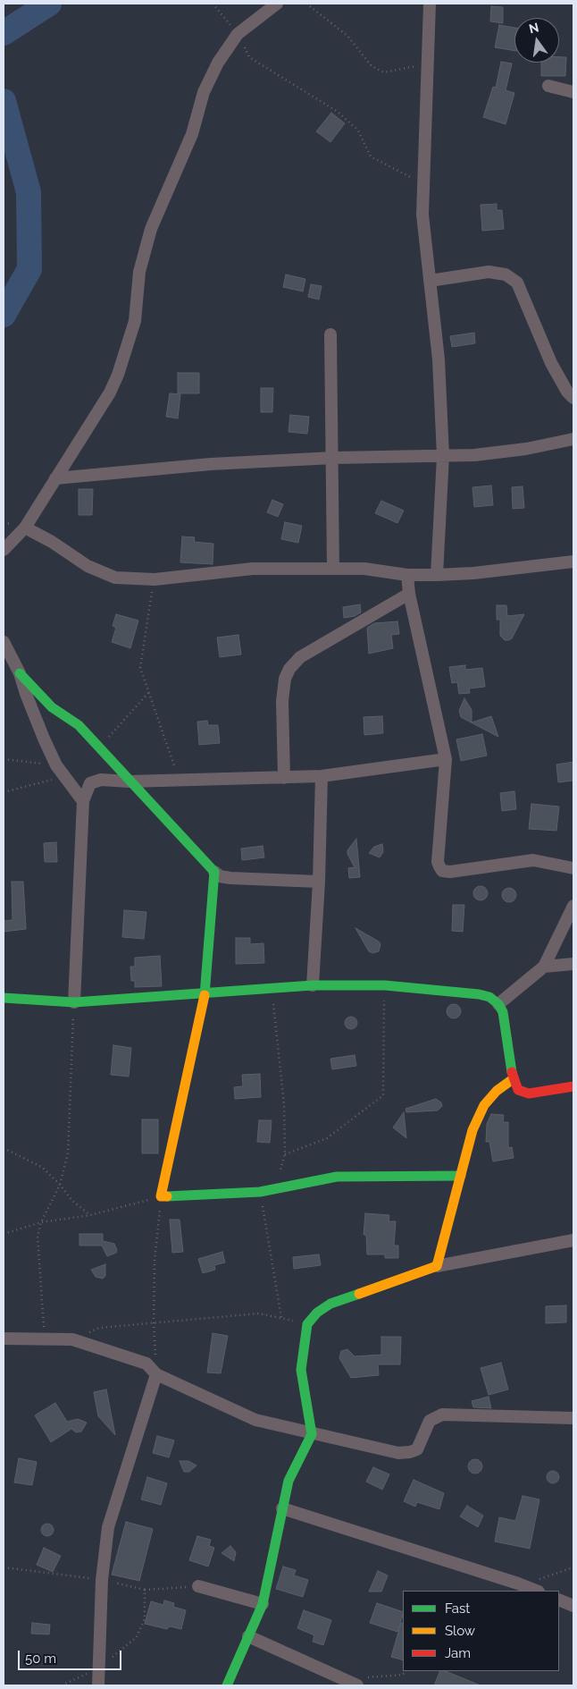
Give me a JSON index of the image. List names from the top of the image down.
{
  "legend": ["Fast", "Slow", "Jam"],
  "scale_bar": "50 m",
  "north": "top"
}
